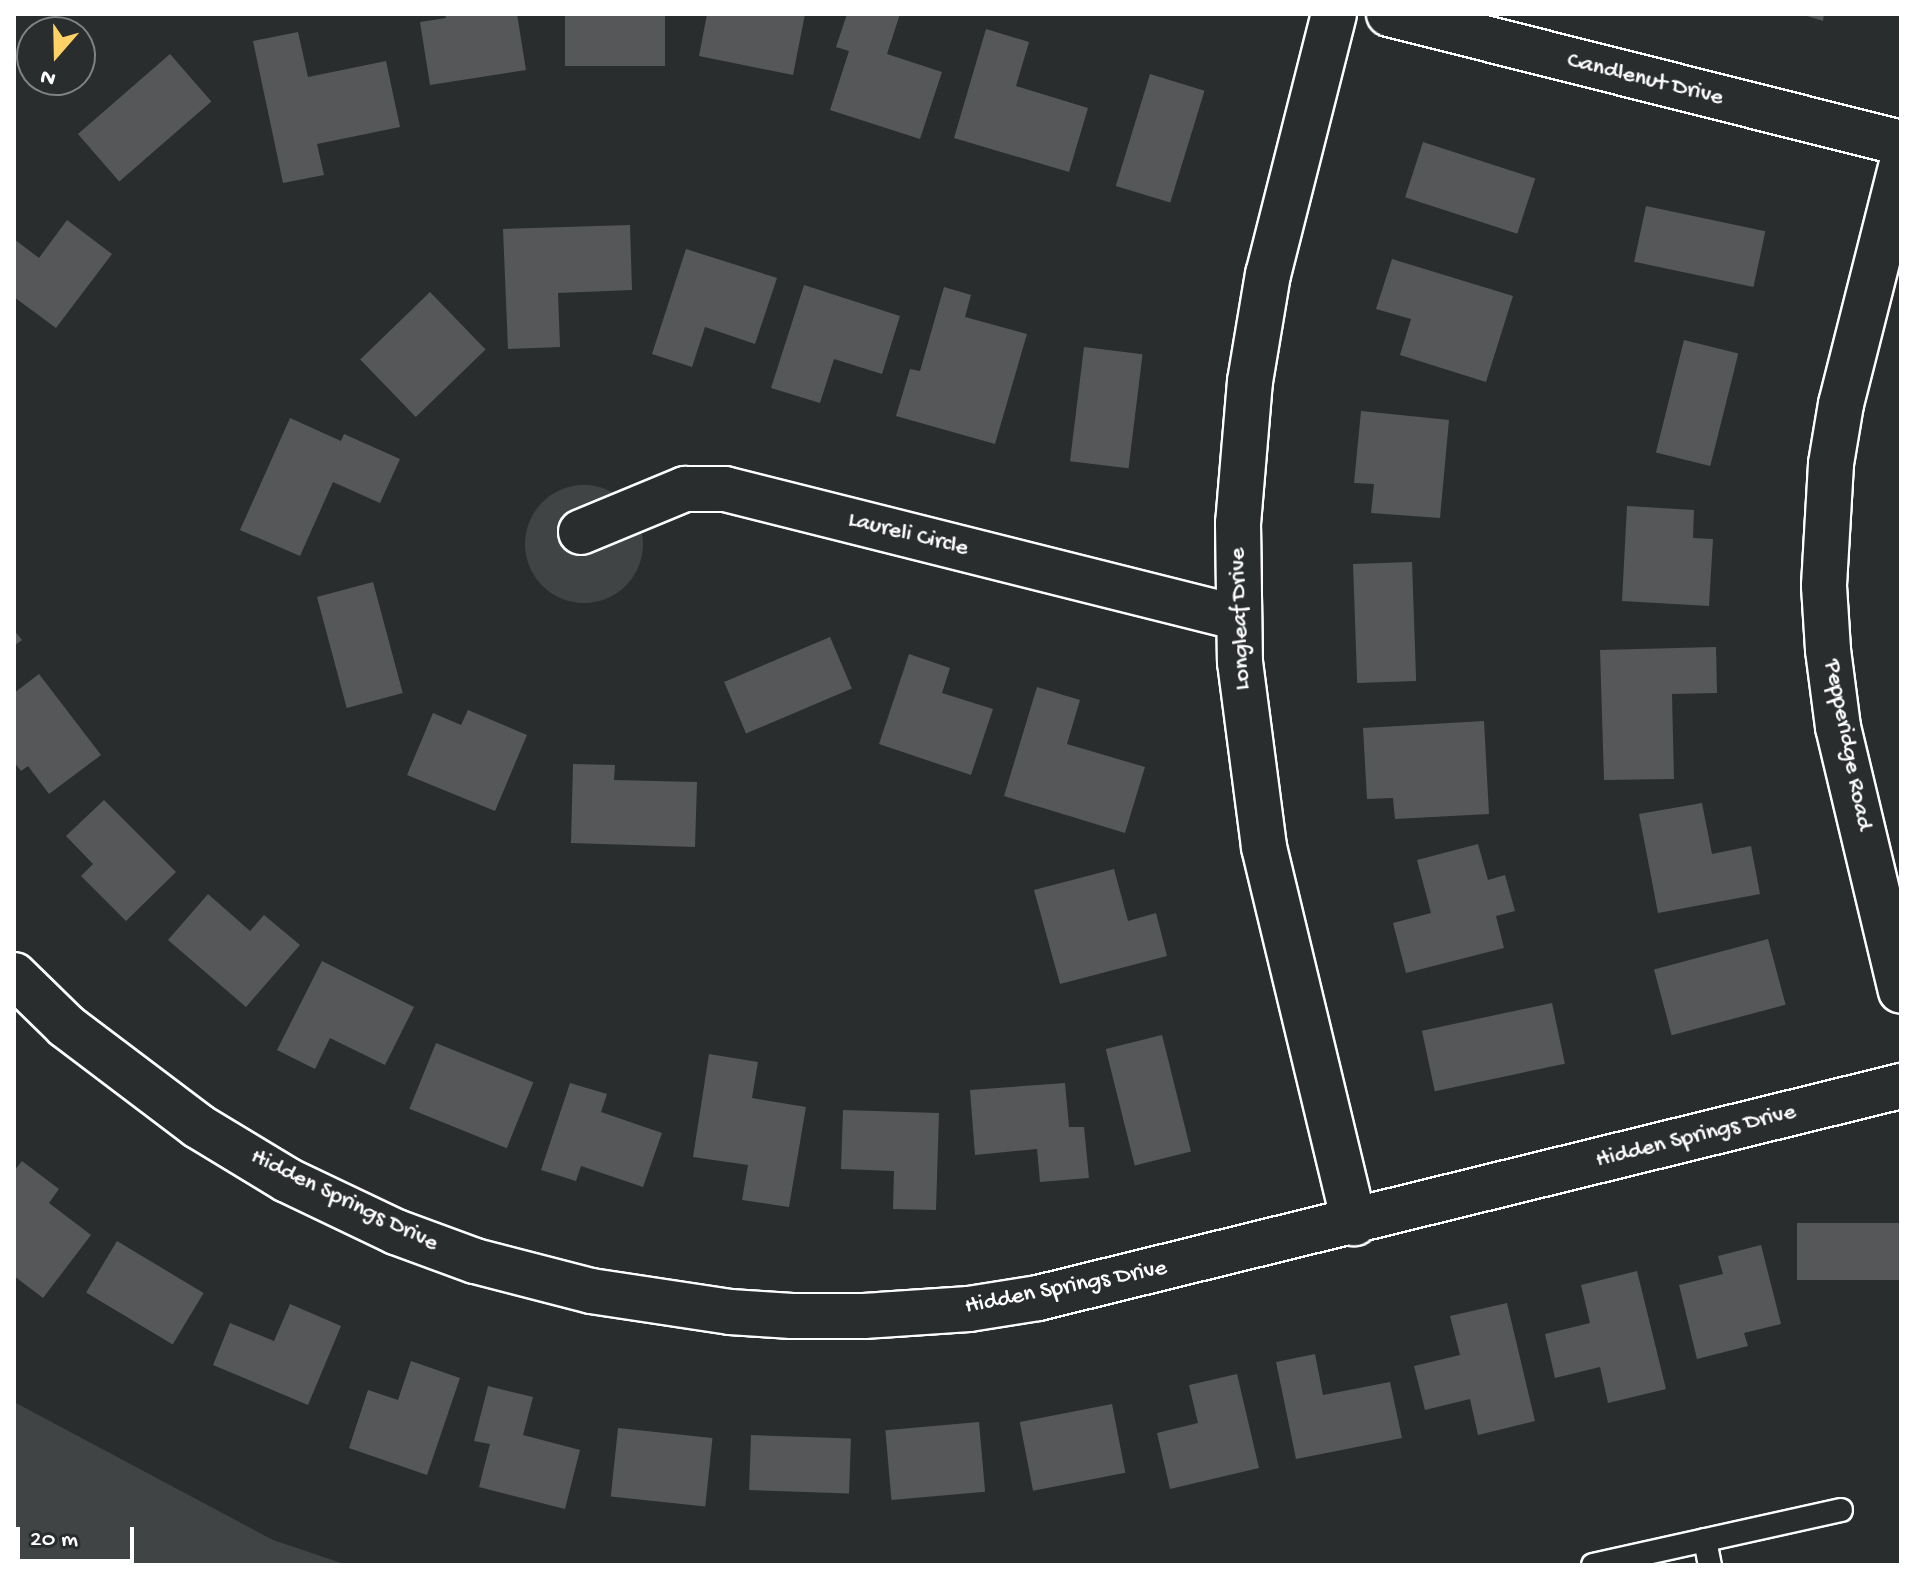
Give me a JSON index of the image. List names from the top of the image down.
{
  "streets": {
    "street": [
      "Candlenut Drive",
      "Laureli Circle",
      "Longleaf Drive",
      "Pepperidge Road",
      "Hidden Springs Drive"
    ]
  },
  "crossings": [
    ["Laureli Circle", "Longleaf Drive"],
    ["Longleaf Drive", "Hidden Springs Drive"]
  ],
  "scale_bar": "20 m",
  "north": "bottom"
}
